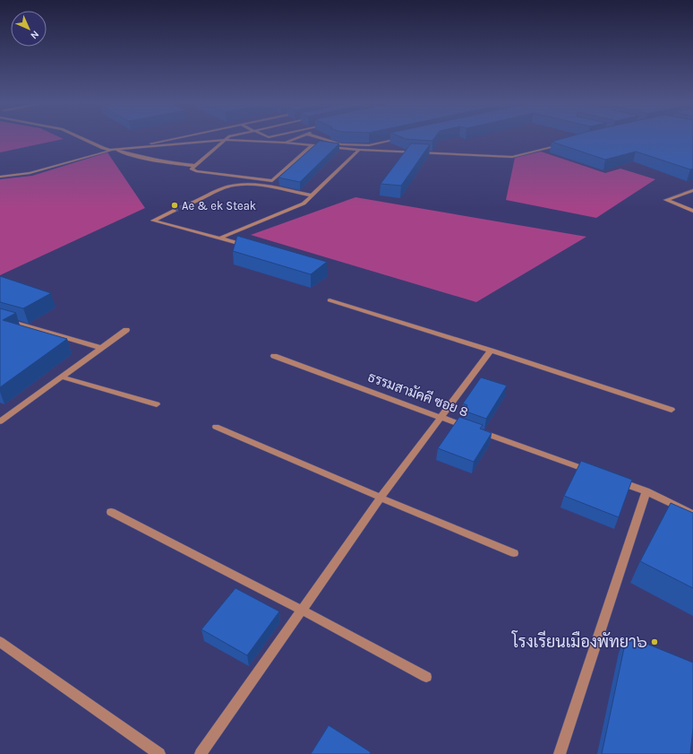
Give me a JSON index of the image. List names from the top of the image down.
{
  "streets": {
    "street": ["ธรรมสามัคคี ซอย 8"]
  },
  "places": ["Ae & ek Steak", "โรงเรียนเมืองพัทยา๖"],
  "north": "bottom right"
}
